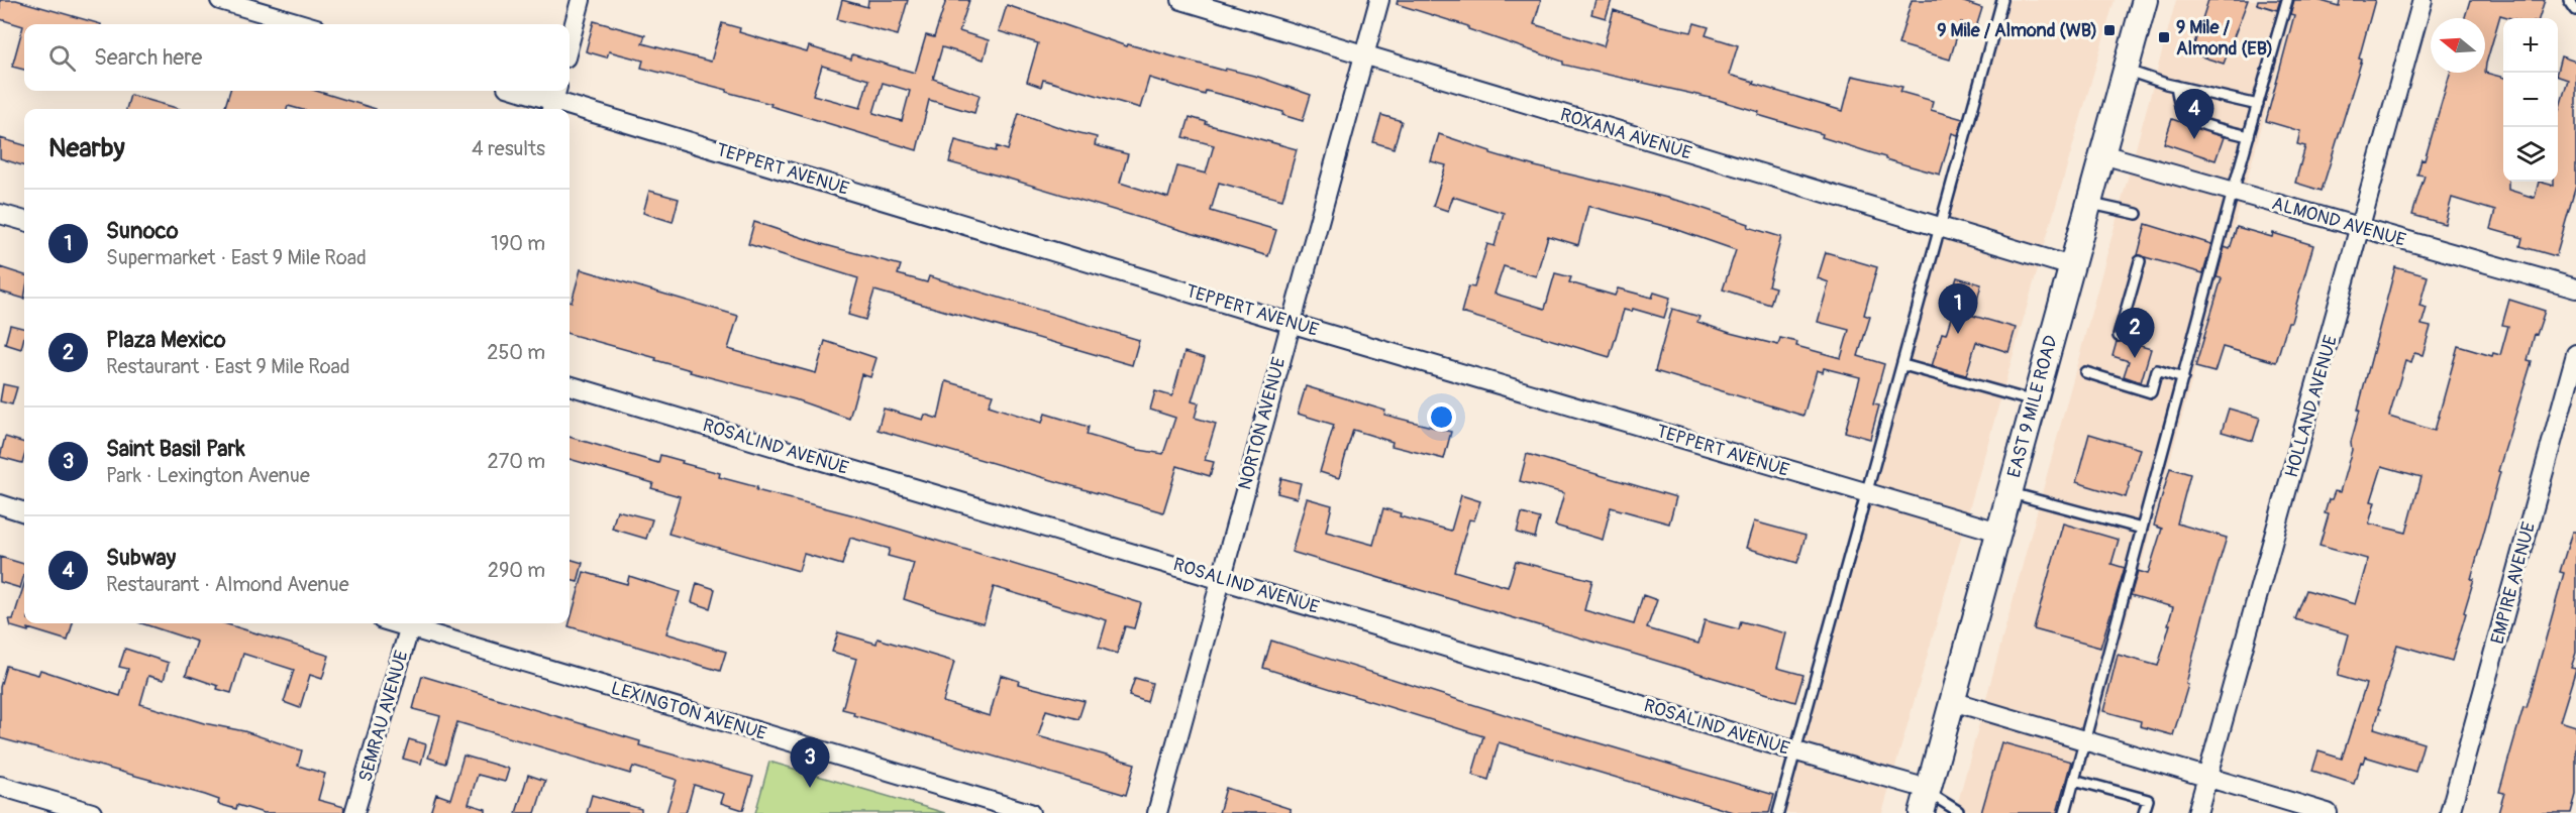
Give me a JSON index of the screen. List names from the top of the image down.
{
  "streets": {
    "main road": ["EAST 9 MILE ROAD"],
    "street": [
      "ROXANA AVENUE",
      "TEPPERT AVENUE",
      "ALMOND AVENUE",
      "HOLLAND AVENUE",
      "NORTON AVENUE",
      "ROSALIND AVENUE",
      "EMPIRE AVENUE",
      "LEXINGTON AVENUE",
      "SEMRAU AVENUE"
    ]
  },
  "crossings": [
    ["ROXANA AVENUE", "EAST 9 MILE ROAD"],
    ["ROXANA AVENUE", "NORTON AVENUE"],
    ["TEPPERT AVENUE", "EAST 9 MILE ROAD"],
    ["TEPPERT AVENUE", "NORTON AVENUE"],
    ["ALMOND AVENUE", "EAST 9 MILE ROAD"],
    ["ALMOND AVENUE", "HOLLAND AVENUE"],
    ["EAST 9 MILE ROAD", "ROSALIND AVENUE"],
    ["NORTON AVENUE", "ROSALIND AVENUE"],
    ["LEXINGTON AVENUE", "SEMRAU AVENUE"]
  ],
  "places": {
    "transit": ["9 Mile / Almond (WB)", "9 Mile / Almond (EB)"]
  },
  "north": "left",
  "page": {
    "map_buttons": ["+", "−"],
    "search": "Search here",
    "pins": [
      "4",
      "1",
      "2",
      "3"
    ],
    "heading": ["Nearby", "4 results"],
    "list": [
      {
        "mark": "1",
        "name": "Sunoco",
        "note": "Supermarket · East 9 Mile Road",
        "value": "190 m"
      },
      {
        "mark": "2",
        "name": "Plaza Mexico",
        "note": "Restaurant · East 9 Mile Road",
        "value": "250 m"
      },
      {
        "mark": "3",
        "name": "Saint Basil Park",
        "note": "Park · Lexington Avenue",
        "value": "270 m"
      },
      {
        "mark": "4",
        "name": "Subway",
        "note": "Restaurant · Almond Avenue",
        "value": "290 m"
      }
    ]
  }
}
